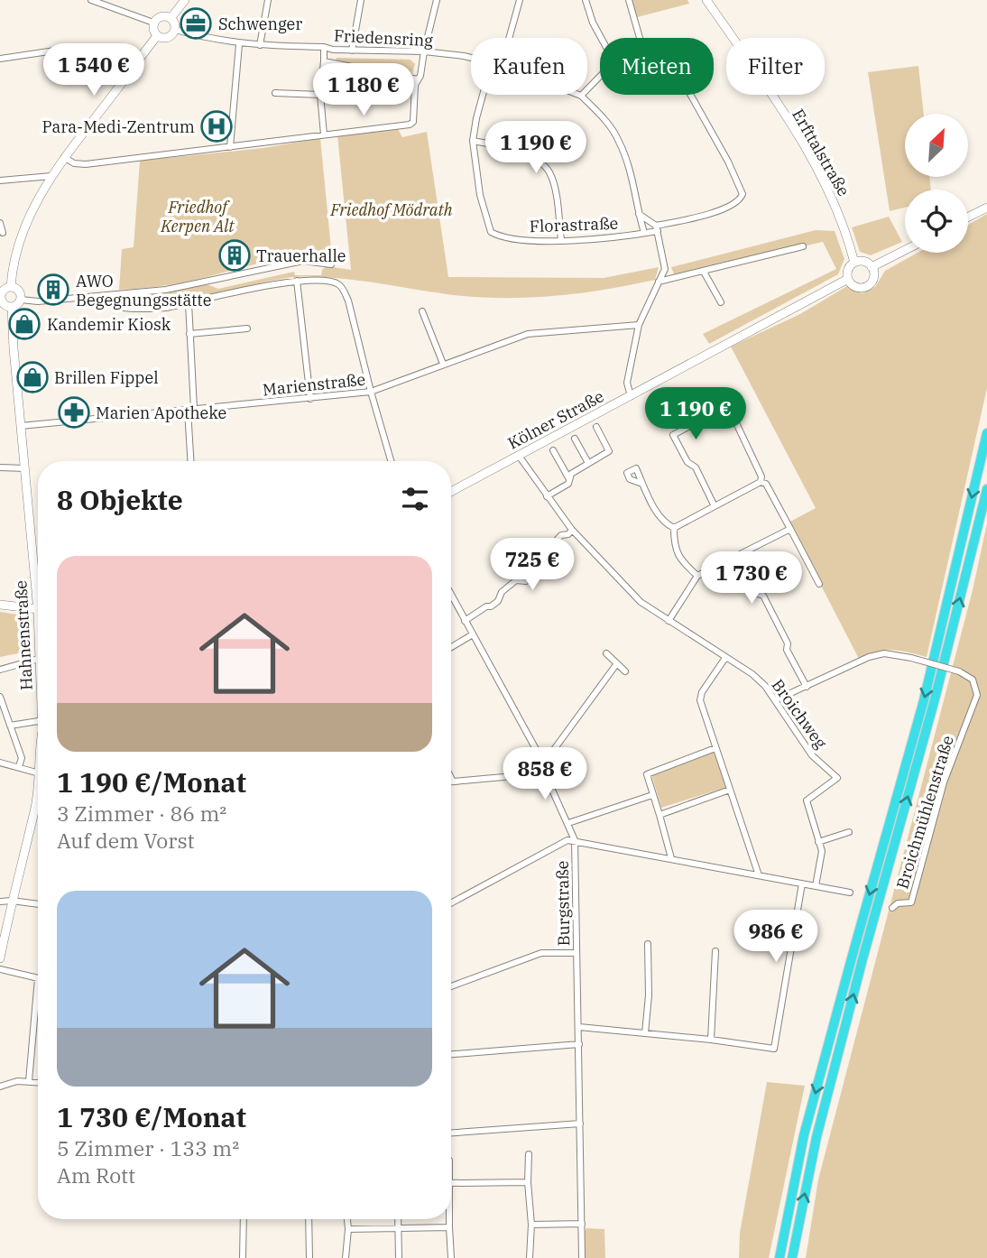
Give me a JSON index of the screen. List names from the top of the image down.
{
  "streets": {
    "main road": ["Erfttalstraße", "Kölner Straße", "Hahnenstraße"],
    "street": [
      "Friedensring",
      "Florastraße",
      "Marienstraße",
      "Broichweg",
      "Broichmühlenstraße",
      "Burgstraße"
    ]
  },
  "crossings": [
    ["Erfttalstraße", "Kölner Straße"],
    ["Marienstraße", "Hahnenstraße"],
    ["Kölner Straße", "Broichweg"],
    ["Broichweg", "Broichmühlenstraße"]
  ],
  "parks": ["Friedhof Kerpen Alt", "Friedhof Mödrath"],
  "places": {
    "office": ["Schwenger"],
    "hospital": ["Para-Medi-Zentrum"],
    "building": ["Trauerhalle", "AWO Begegnungsstätte"],
    "shop": ["Kandemir Kiosk", "Brillen Fippel"],
    "pharmacy": ["Marien Apotheke"]
  },
  "north": "top right",
  "page": {
    "chip": ["Kaufen", "Mieten", "Filter"],
    "price": [
      "1 540 €",
      "1 180 €",
      "1 190 €",
      "1 190 €",
      "725 €",
      "1 730 €",
      "858 €",
      "986 €"
    ],
    "heading": "8 Objekte",
    "list": [
      {
        "name": "1 190 €/Monat",
        "note": "3 Zimmer · 86 m² · Auf dem Vorst"
      },
      {
        "name": "1 730 €/Monat",
        "note": "5 Zimmer · 133 m² · Am Rott"
      }
    ]
  }
}
